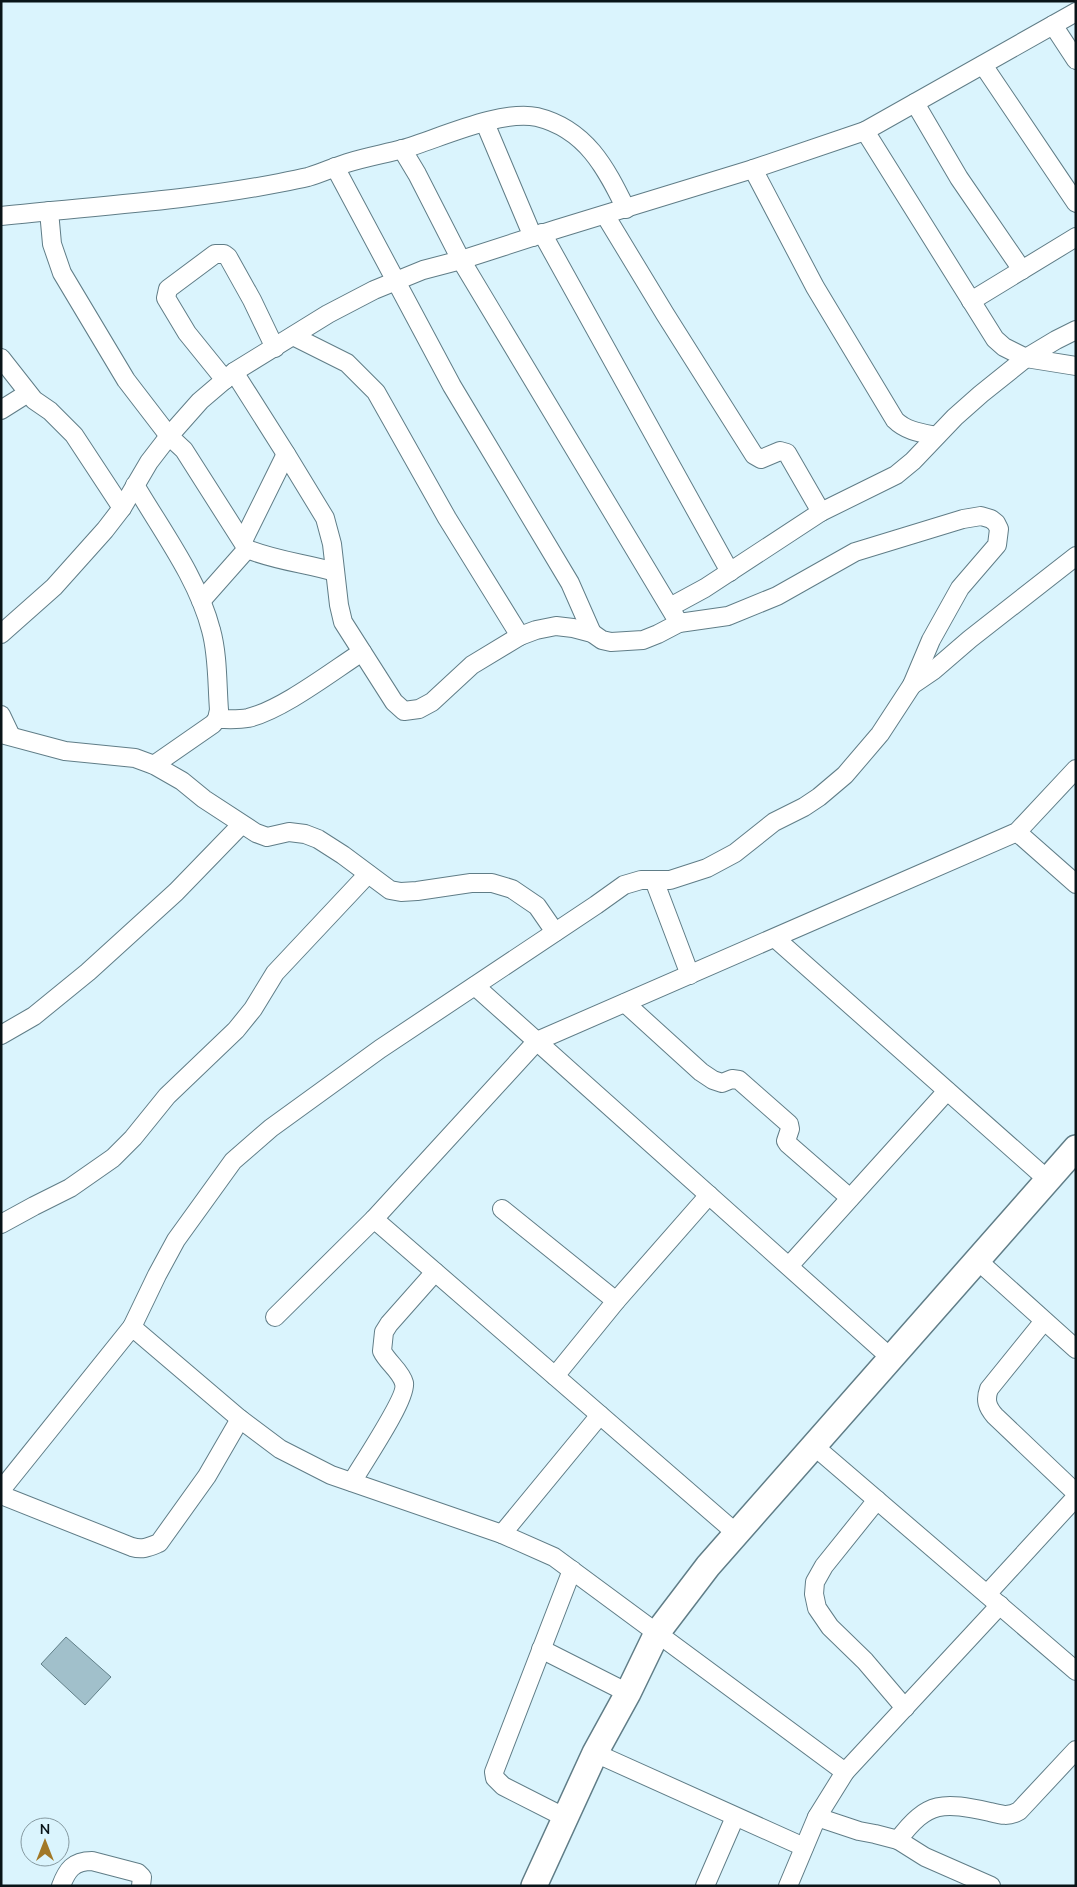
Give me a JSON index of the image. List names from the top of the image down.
{
  "north": "top"
}
